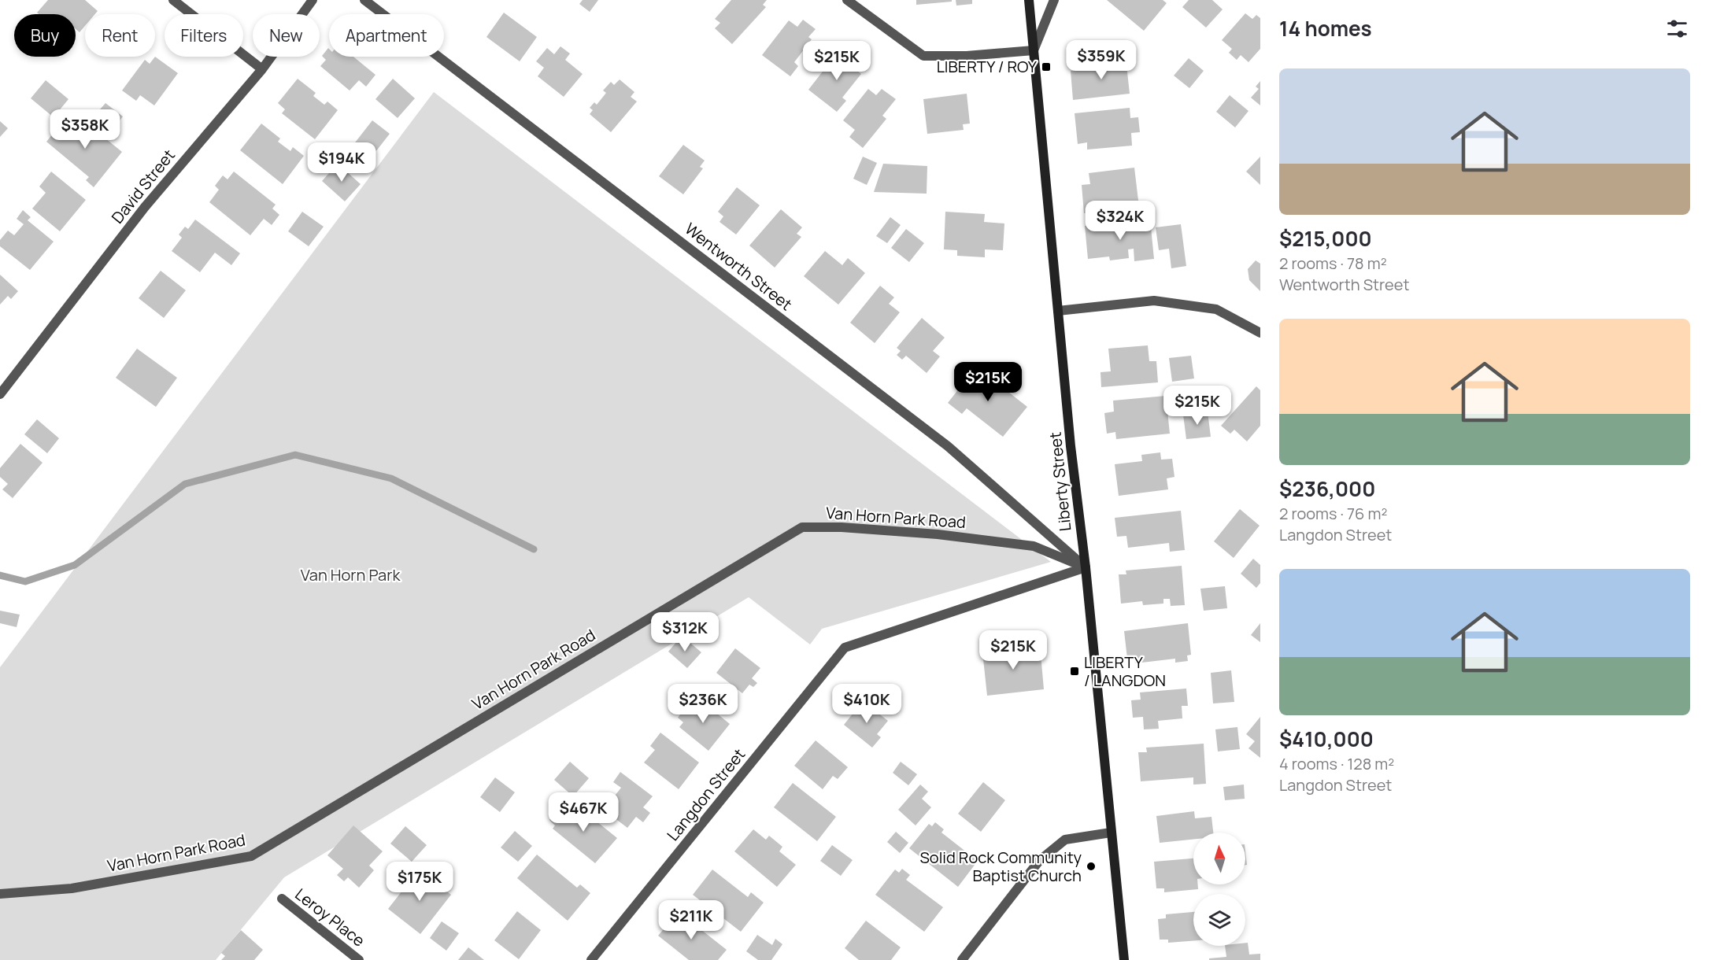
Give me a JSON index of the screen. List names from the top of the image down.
{
  "streets": {
    "main road": ["Liberty Street"],
    "street": [
      "David Street",
      "Wentworth Street",
      "Van Horn Park Road",
      "Langdon Street",
      "Leroy Place"
    ]
  },
  "crossings": [
    ["Wentworth Street", "Liberty Street"],
    ["Wentworth Street", "Van Horn Park Road"],
    ["Wentworth Street", "Langdon Street"],
    ["Liberty Street", "Van Horn Park Road"],
    ["Liberty Street", "Langdon Street"],
    ["Van Horn Park Road", "Langdon Street"]
  ],
  "parks": ["Van Horn Park"],
  "places": {
    "transit": ["LIBERTY / ROY", "LIBERTY / LANGDON"],
    "other": ["Solid Rock Community Baptist Church"]
  },
  "north": "top",
  "page": {
    "heading": "14 homes",
    "chip": [
      "Buy",
      "Rent",
      "Filters",
      "New",
      "Apartment"
    ],
    "price": [
      "$359K",
      "$215K",
      "$358K",
      "$194K",
      "$324K",
      "$215K",
      "$215K",
      "$312K",
      "$215K",
      "$236K",
      "$410K",
      "$467K",
      "$175K",
      "$211K"
    ],
    "list": [
      {
        "name": "$215,000",
        "note": "2 rooms · 78 m² · Wentworth Street"
      },
      {
        "name": "$236,000",
        "note": "2 rooms · 76 m² · Langdon Street"
      },
      {
        "name": "$410,000",
        "note": "4 rooms · 128 m² · Langdon Street"
      }
    ]
  }
}
